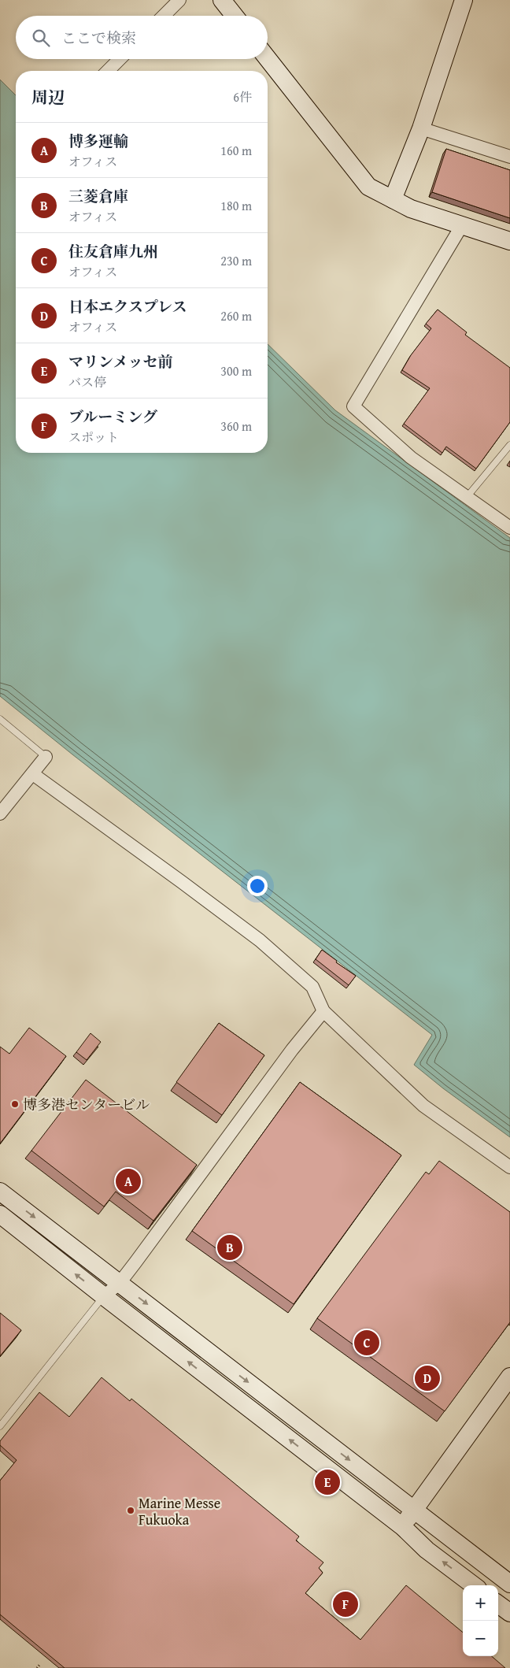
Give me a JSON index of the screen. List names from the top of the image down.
{
  "places": ["博多港センタービル", "Marine Messe Fukuoka"],
  "page": {
    "search": "ここで検索",
    "heading": ["周辺", "6件"],
    "list": [
      {
        "mark": "A",
        "name": "博多運輸",
        "note": "オフィス",
        "value": "160 m"
      },
      {
        "mark": "B",
        "name": "三菱倉庫",
        "note": "オフィス",
        "value": "180 m"
      },
      {
        "mark": "C",
        "name": "住友倉庫九州",
        "note": "オフィス",
        "value": "230 m"
      },
      {
        "mark": "D",
        "name": "日本エクスプレス",
        "note": "オフィス",
        "value": "260 m"
      },
      {
        "mark": "E",
        "name": "マリンメッセ前",
        "note": "バス停",
        "value": "300 m"
      },
      {
        "mark": "F",
        "name": "ブルーミング",
        "note": "スポット",
        "value": "360 m"
      }
    ],
    "pins": [
      "A",
      "B",
      "C",
      "D",
      "E",
      "F"
    ],
    "map_buttons": ["+", "−"]
  }
}
